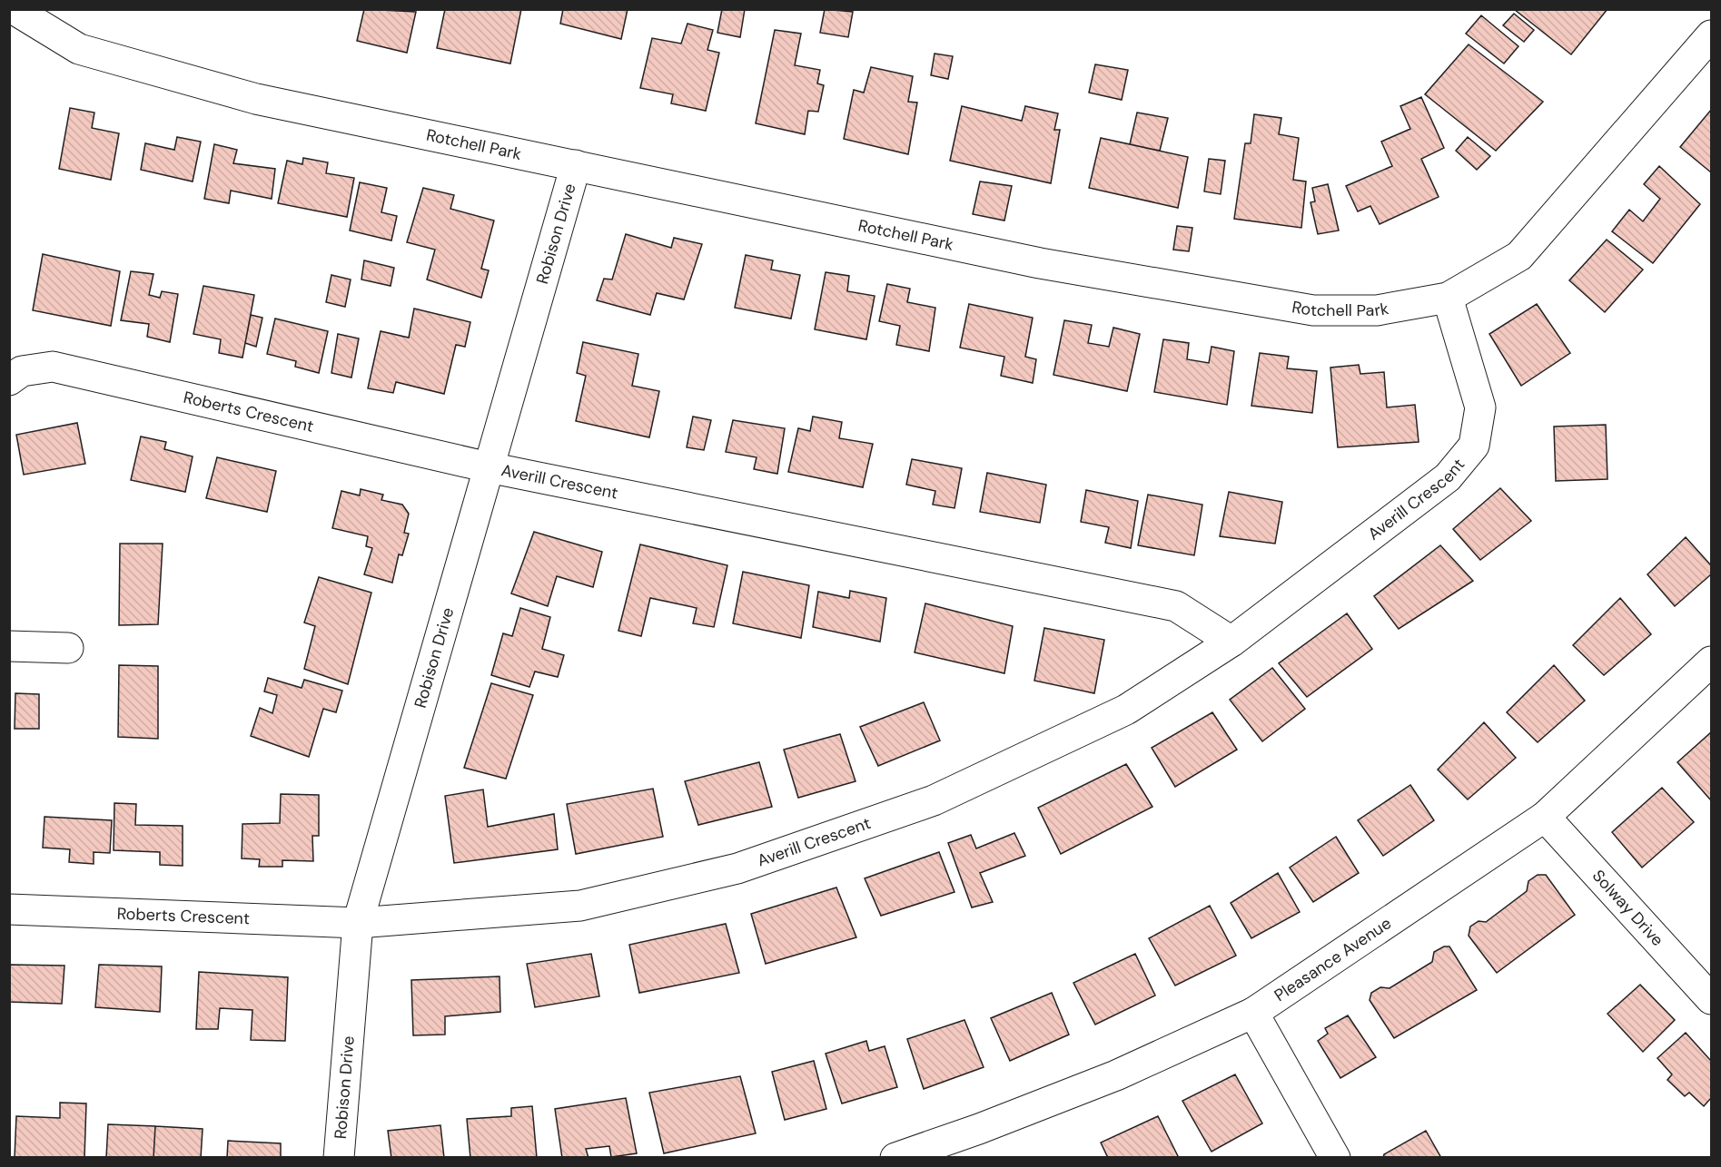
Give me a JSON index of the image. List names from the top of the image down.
{
  "streets": {
    "street": [
      "Rotchell Park",
      "Robison Drive",
      "Roberts Crescent",
      "Averill Crescent",
      "Solway Drive",
      "Pleasance Avenue"
    ]
  },
  "crossings": [
    ["Rotchell Park", "Robison Drive"],
    ["Rotchell Park", "Averill Crescent"],
    ["Robison Drive", "Roberts Crescent"],
    ["Robison Drive", "Averill Crescent"],
    ["Roberts Crescent", "Averill Crescent"],
    ["Solway Drive", "Pleasance Avenue"]
  ]
}
